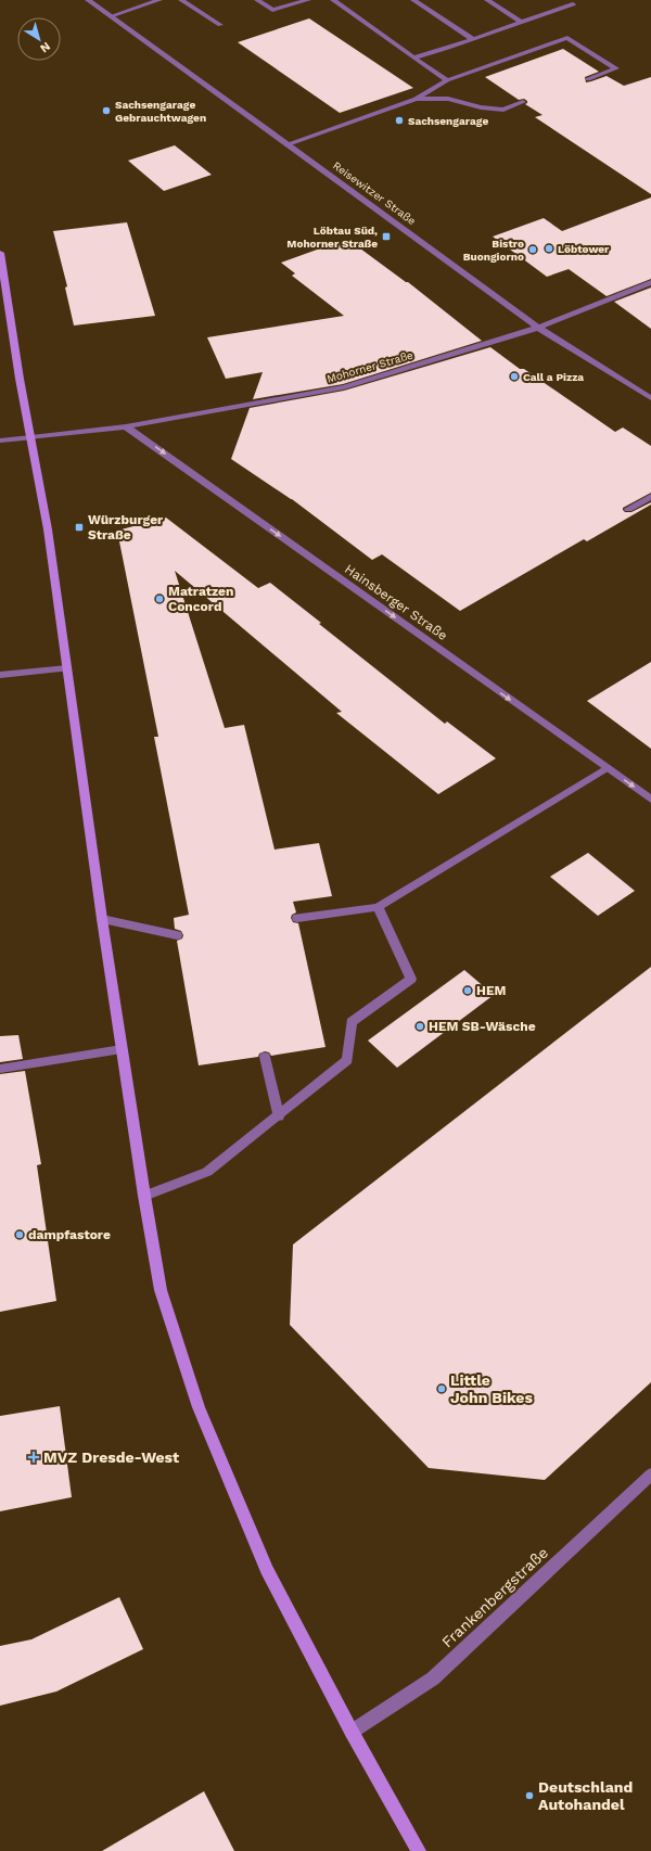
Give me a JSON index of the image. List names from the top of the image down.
{
  "streets": {
    "street": [
      "Reisewitzer Straße",
      "Mohorner Straße",
      "Hainsberger Straße",
      "Frankenbergstraße"
    ]
  },
  "crossings": [
    ["Reisewitzer Straße", "Mohorner Straße"],
    ["Mohorner Straße", "Hainsberger Straße"]
  ],
  "one_way": ["Hainsberger Straße"],
  "places": {
    "other": [
      "Sachsengarage Gebrauchtwagen",
      "Sachsengarage",
      "Löbtower",
      "Bistro Buongiorno",
      "Call a Pizza",
      "Matratzen Concord",
      "HEM",
      "HEM SB-Wäsche",
      "dampfastore",
      "Little John Bikes",
      "Deutschland Autohandel"
    ],
    "transit": ["Löbtau Süd, Mohorner Straße", "Würzburger Straße"],
    "health": ["MVZ Dresde-West"]
  },
  "north": "bottom right"
}
